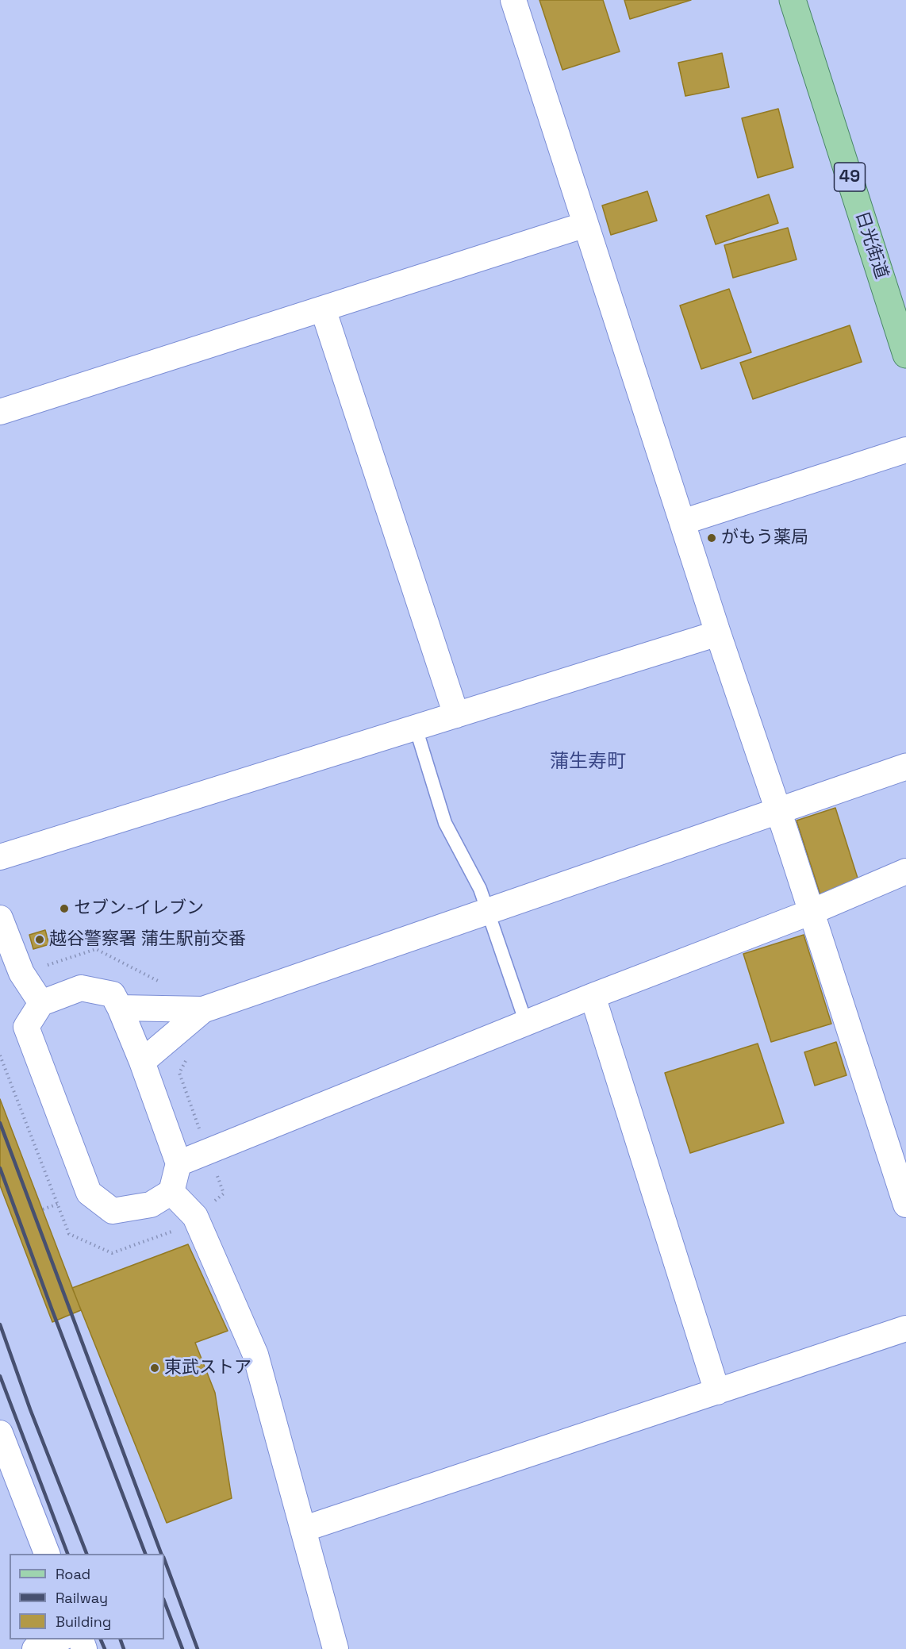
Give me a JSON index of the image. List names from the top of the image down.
{
  "streets": {
    "main road": ["49", "日光街道"]
  },
  "districts": ["蒲生寿町"],
  "places": [
    "がもう薬局",
    "セブン-イレブン",
    "越谷警察署 蒲生駅前交番",
    "東武ストア"
  ],
  "legend": ["Road", "Railway", "Building"]
}
